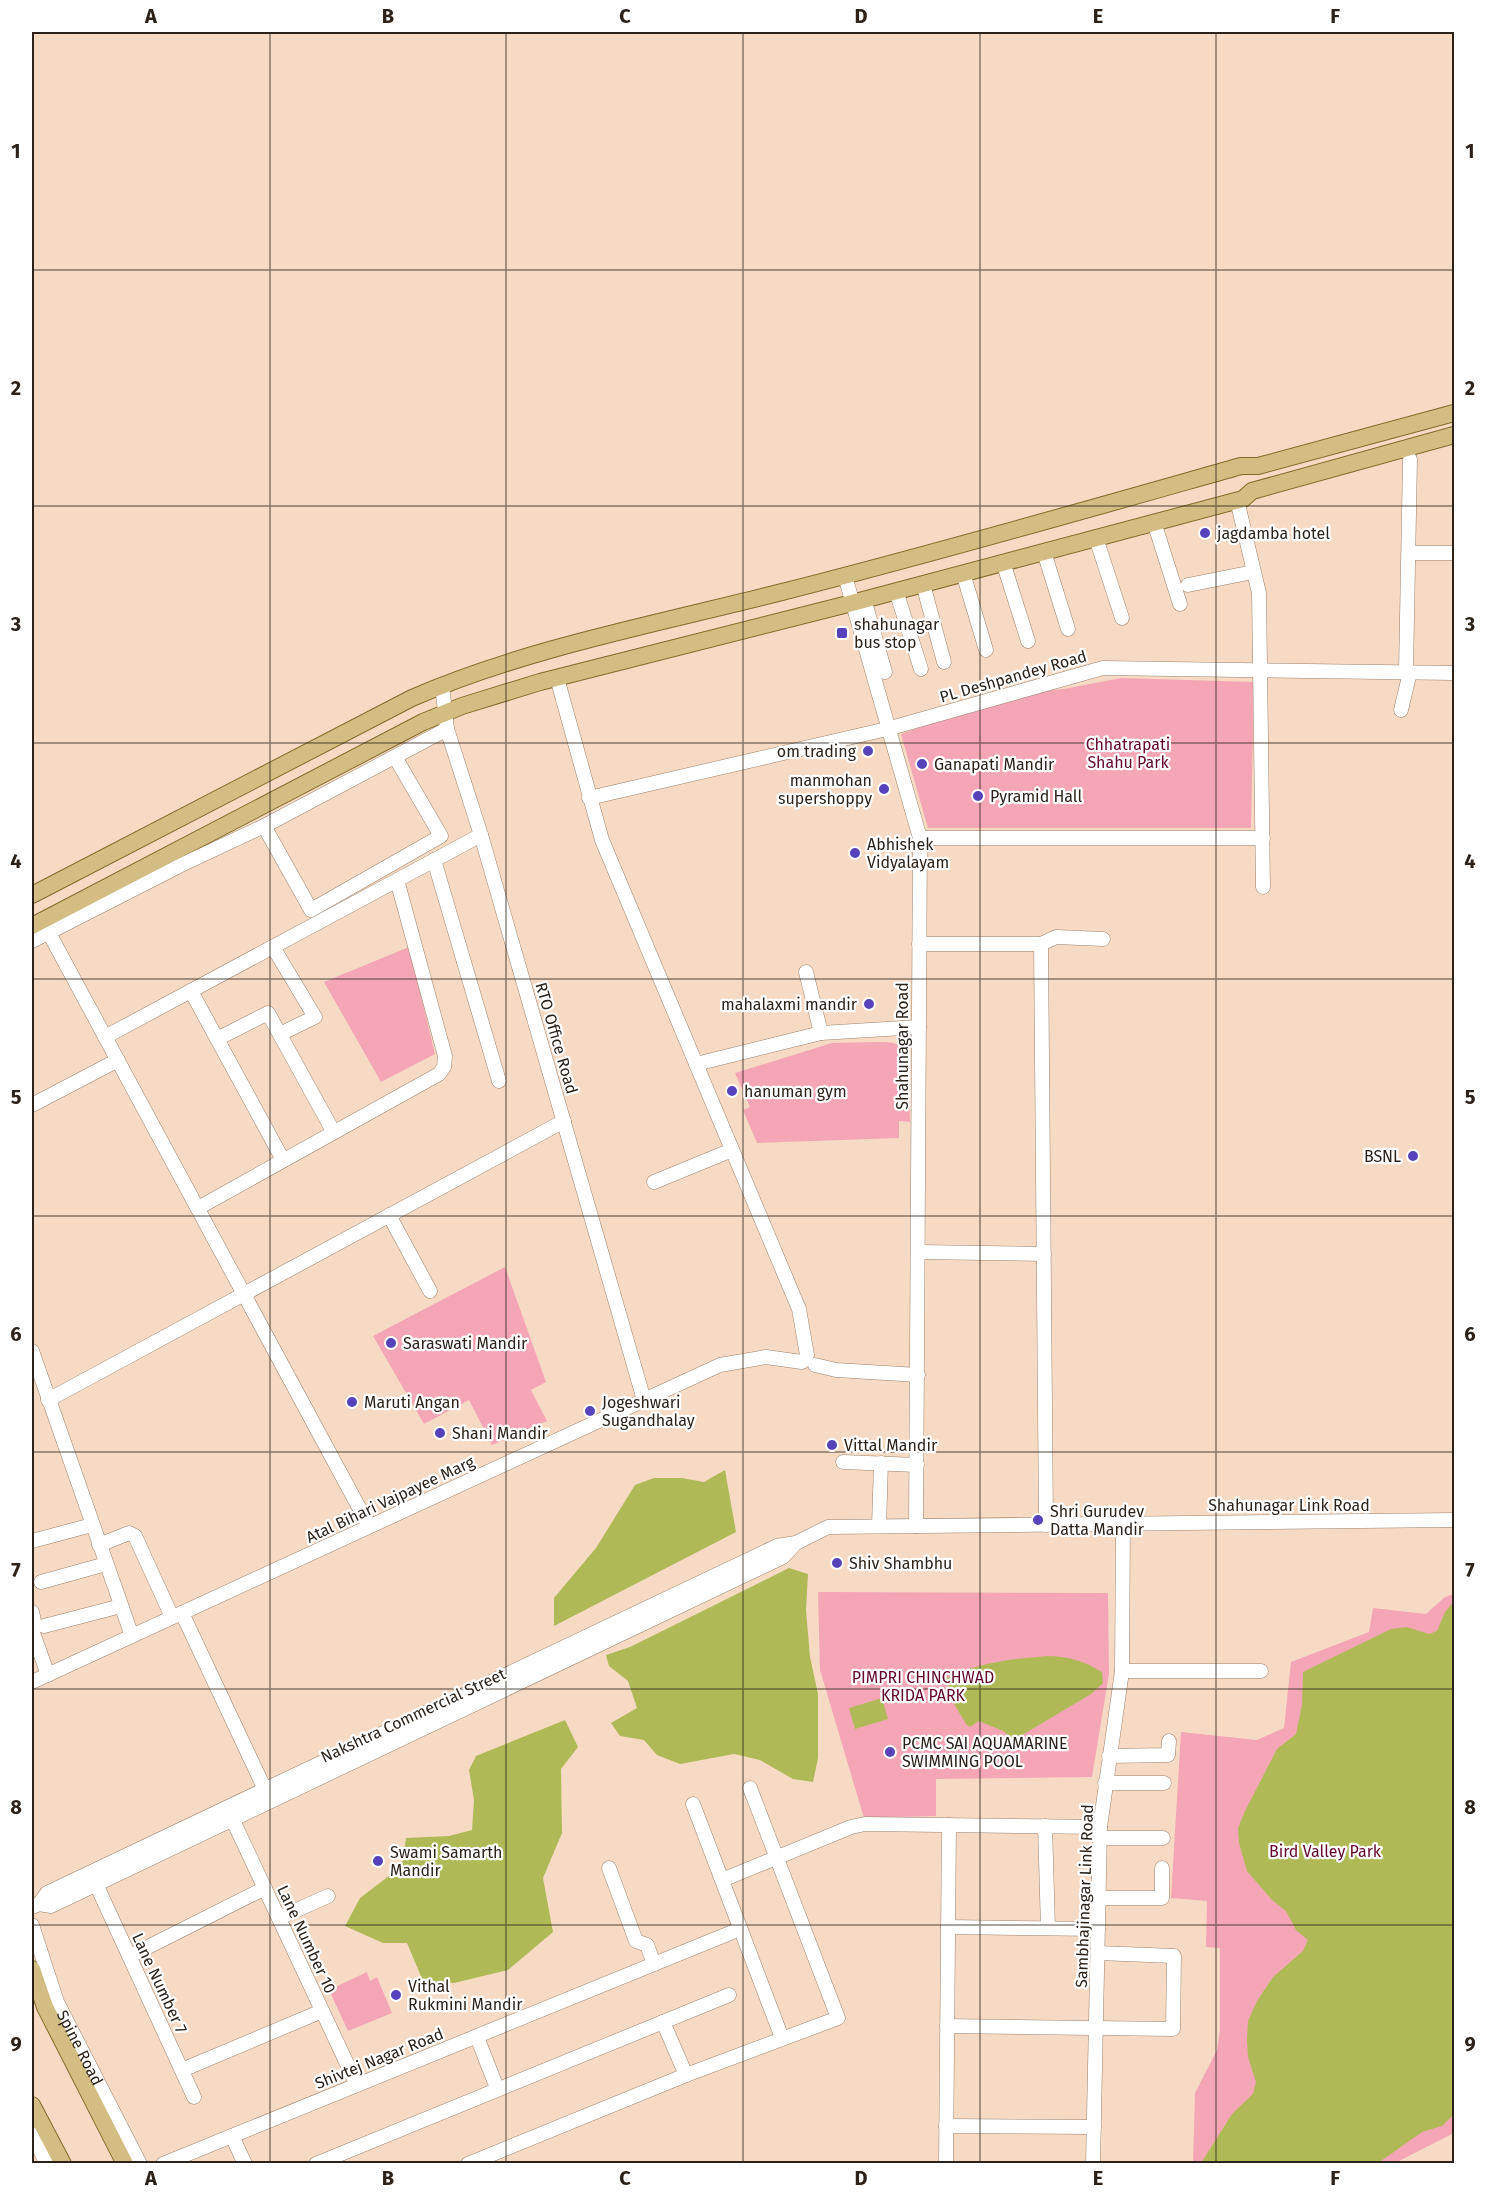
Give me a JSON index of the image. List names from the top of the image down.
{
  "streets": {
    "main road": ["Spine Road"],
    "street": [
      "PL Deshpandey Road",
      "RTO Office Road",
      "Shahunagar Road",
      "Atal Bihari Vajpayee Marg",
      "Shahunagar Link Road",
      "Nakshtra Commercial Street",
      "Sambhajinagar Link Road",
      "Lane Number 10",
      "Lane Number 7",
      "Shivtej Nagar Road"
    ]
  },
  "crossings": [
    ["PL Deshpandey Road", "Shahunagar Road"],
    ["RTO Office Road", "Atal Bihari Vajpayee Marg"],
    ["Shahunagar Road", "Atal Bihari Vajpayee Marg"],
    ["Shahunagar Road", "Nakshtra Commercial Street"],
    ["Shahunagar Link Road", "Nakshtra Commercial Street"],
    ["Shahunagar Link Road", "Sambhajinagar Link Road"],
    ["Nakshtra Commercial Street", "Sambhajinagar Link Road"],
    ["Nakshtra Commercial Street", "Lane Number 10"],
    ["Nakshtra Commercial Street", "Lane Number 7"],
    ["Lane Number 10", "Shivtej Nagar Road"]
  ],
  "parks": ["Chhatrapati Shahu Park", "PIMPRI CHINCHWAD KRIDA PARK", "Bird Valley Park"],
  "places": {
    "other": [
      "jagdamba hotel",
      "om trading",
      "Ganapati Mandir",
      "manmohan supershoppy",
      "Pyramid Hall",
      "Abhishek Vidyalayam",
      "mahalaxmi mandir",
      "hanuman gym",
      "BSNL",
      "Saraswati Mandir",
      "Maruti Angan",
      "Jogeshwari Sugandhalay",
      "Shani Mandir",
      "Vittal Mandir",
      "Shri Gurudev Datta Mandir",
      "Shiv Shambhu",
      "PCMC SAI AQUAMARINE SWIMMING POOL",
      "Swami Samarth Mandir",
      "Vithal Rukmini Mandir"
    ],
    "transit": ["shahunagar bus stop"]
  },
  "grid": {
    "columns": [
      "A",
      "B",
      "C",
      "D",
      "E",
      "F"
    ],
    "rows": [
      "1",
      "2",
      "3",
      "4",
      "5",
      "6",
      "7",
      "8",
      "9"
    ]
  }
}
